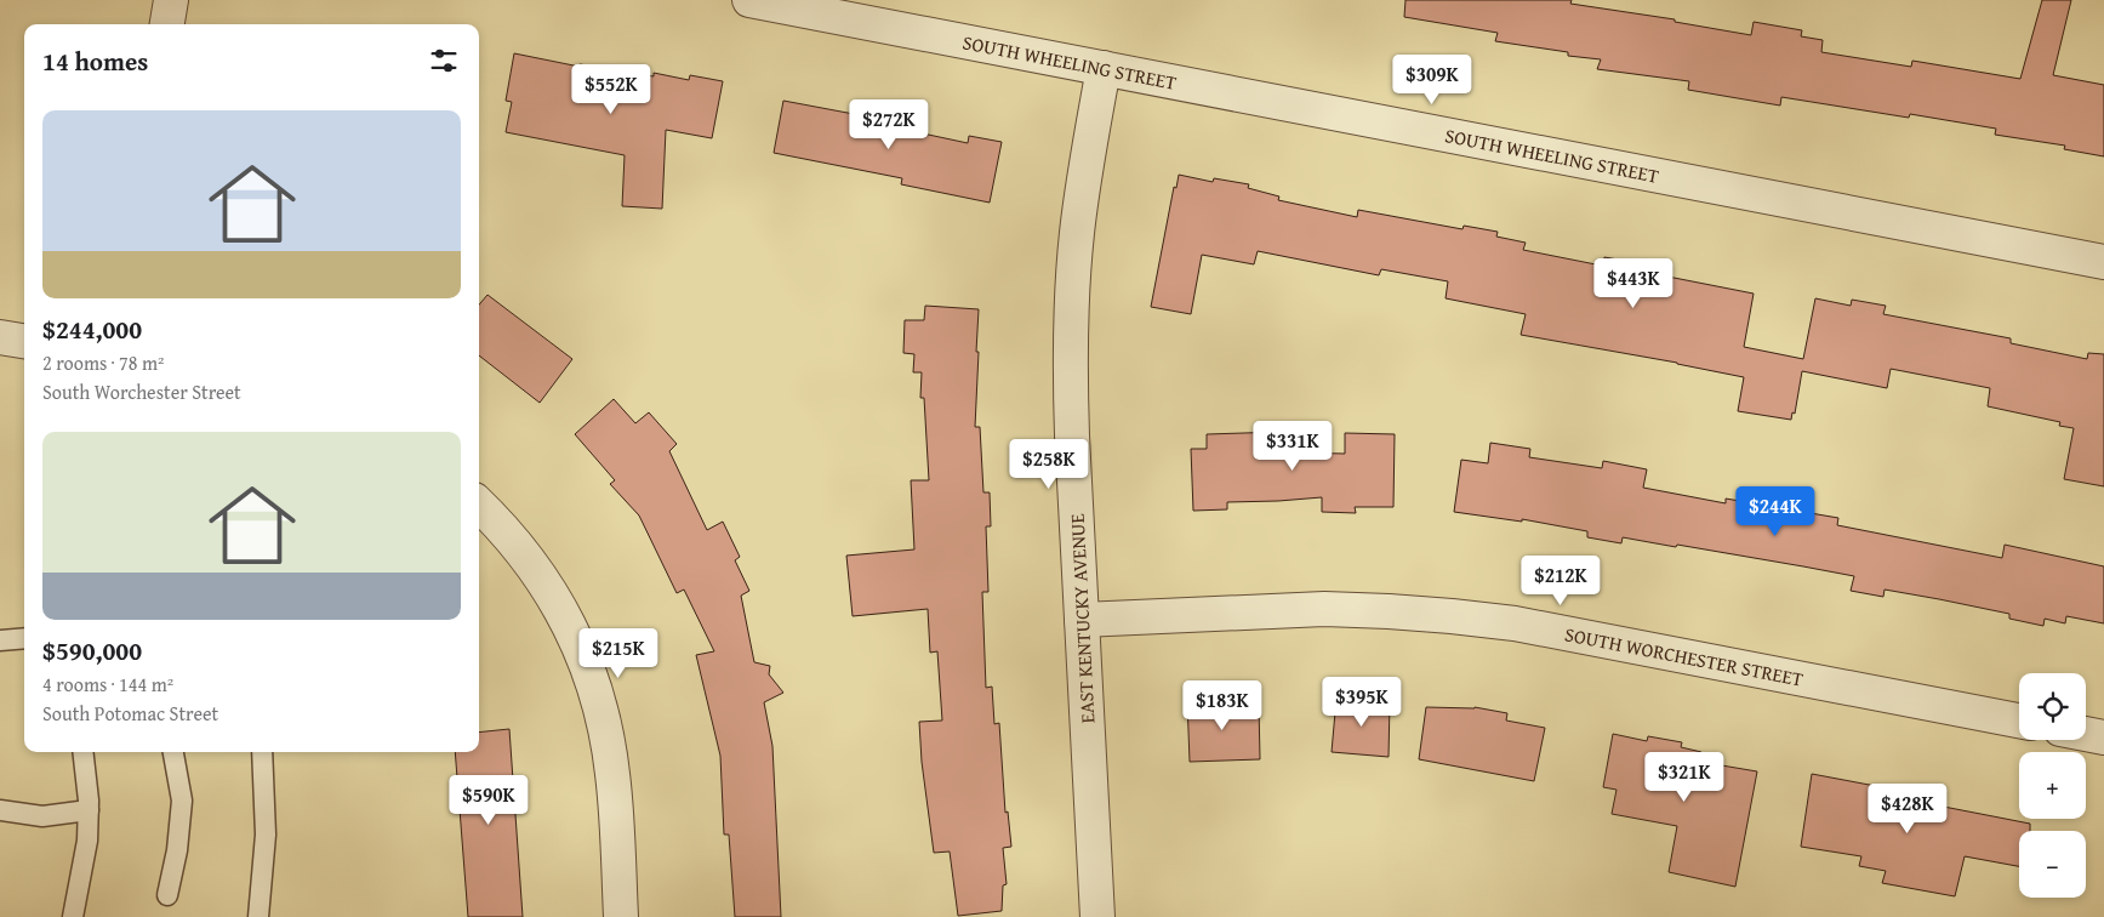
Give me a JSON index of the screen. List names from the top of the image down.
{
  "streets": {
    "street": ["SOUTH WHEELING STREET", "EAST KENTUCKY AVENUE", "SOUTH WORCHESTER STREET"]
  },
  "crossings": [
    ["SOUTH WHEELING STREET", "EAST KENTUCKY AVENUE"],
    ["EAST KENTUCKY AVENUE", "SOUTH WORCHESTER STREET"]
  ],
  "page": {
    "heading": "14 homes",
    "price": [
      "$309K",
      "$552K",
      "$272K",
      "$443K",
      "$331K",
      "$258K",
      "$244K",
      "$212K",
      "$215K",
      "$395K",
      "$183K",
      "$321K",
      "$590K",
      "$428K"
    ],
    "list": [
      {
        "name": "$244,000",
        "note": "2 rooms · 78 m² · South Worchester Street"
      },
      {
        "name": "$590,000",
        "note": "4 rooms · 144 m² · South Potomac Street"
      }
    ],
    "map_buttons": ["+", "−"]
  }
}
